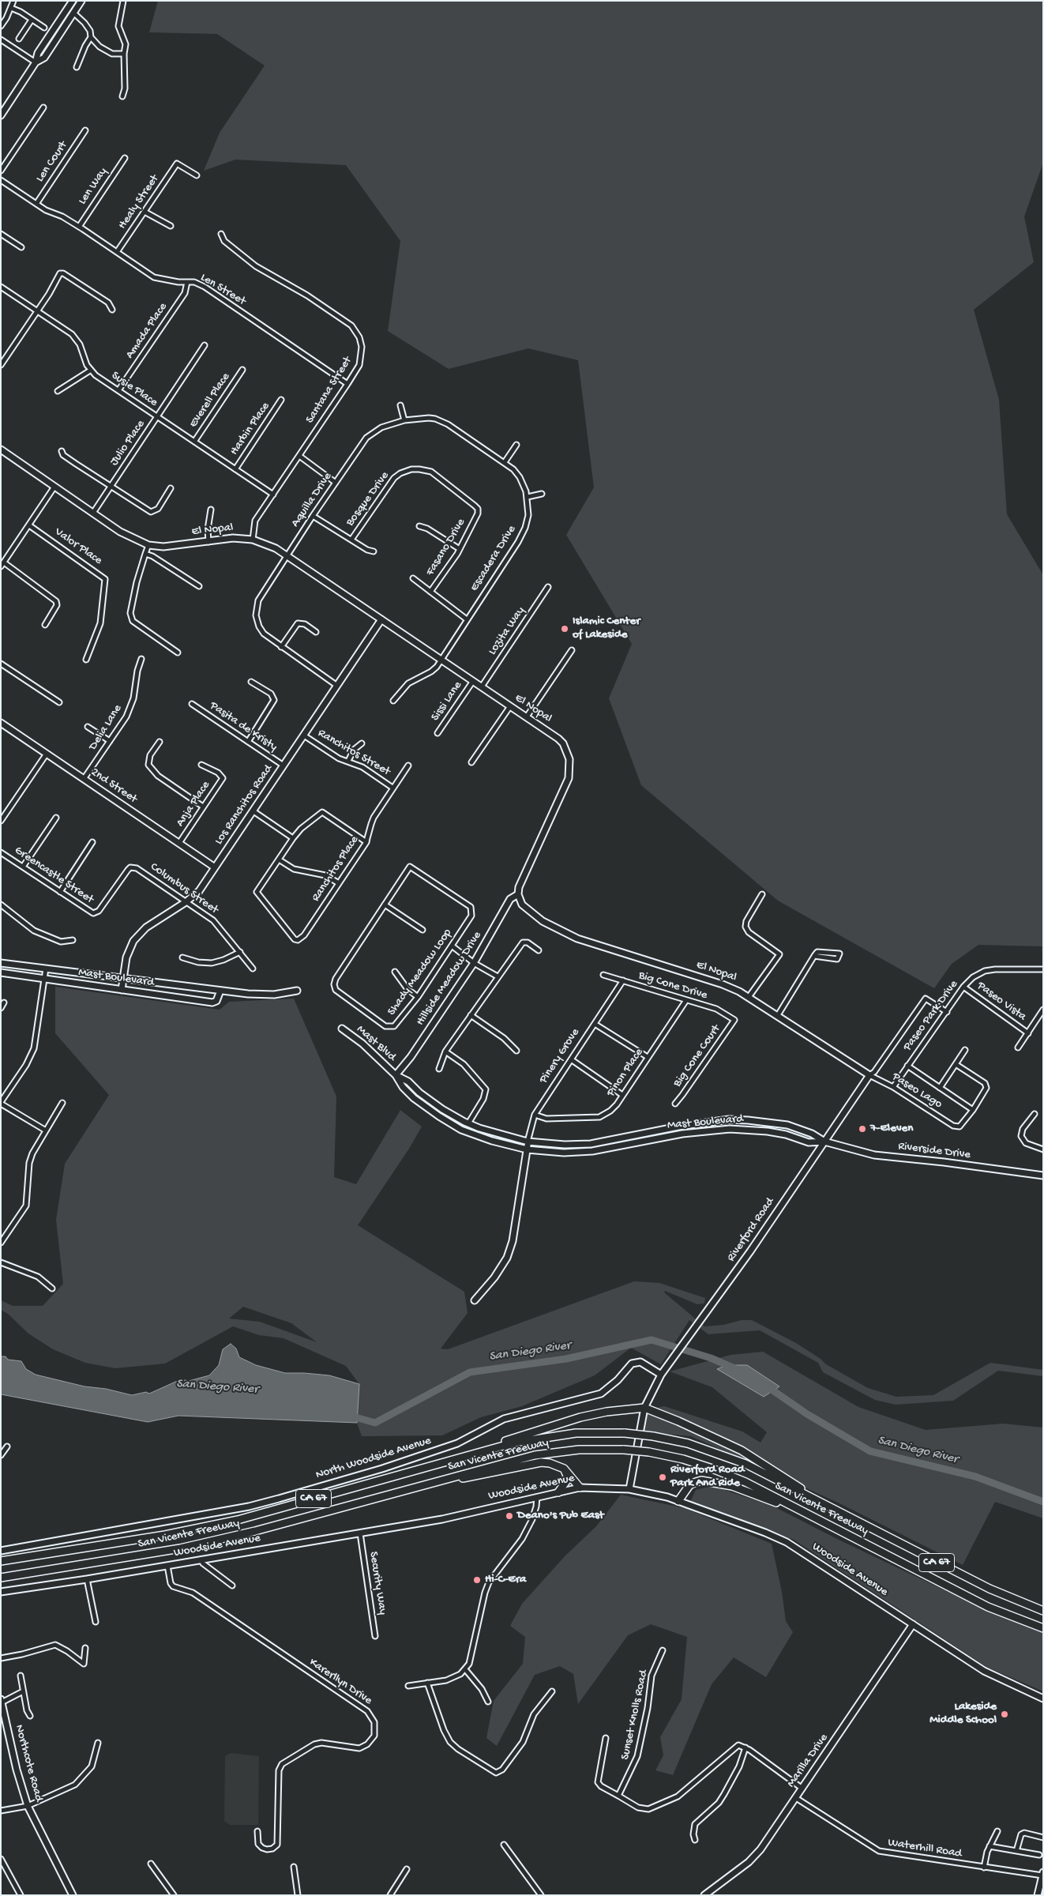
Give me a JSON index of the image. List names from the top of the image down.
{
  "streets": {
    "highway": ["San Vicente Freeway", "CA 67"],
    "street": [
      "Len Court",
      "Len Way",
      "Healy Street",
      "Len Street",
      "Amada Place",
      "Susie Place",
      "Santana Street",
      "Everell Place",
      "Harbin Place",
      "Julio Place",
      "Bosque Drive",
      "Aquilla Drive",
      "El Nopal",
      "Valor Place",
      "Fasano Drive",
      "Escadera Drive",
      "Lozita Way",
      "Sissi Lane",
      "Pasita de Kristy",
      "Delia Lane",
      "Ranchitos Street",
      "2nd Street",
      "Anja Place",
      "Los Ranchitos Road",
      "Ranchitos Place",
      "Greencastle Street",
      "Columbus Street",
      "Shady Meadow Loop",
      "Mast Boulevard",
      "Hillside Meadow Drive",
      "Big Cone Drive",
      "Paseo Vista",
      "Paseo Park Drive",
      "Mast Blvd",
      "Pinery Grove",
      "Big Cone Court",
      "Pinon Place",
      "Paseo Lago",
      "Riverside Drive",
      "Riverford Road",
      "North Woodside Avenue",
      "Woodside Avenue",
      "Security Way",
      "Karerllyn Drive",
      "Sunset Knolls Road",
      "Marilla Drive",
      "Northcote Road",
      "Waterhill Road"
    ]
  },
  "crossings": [
    ["Len Court", "Len Street"],
    ["Len Way", "Len Street"],
    ["Healy Street", "Len Street"],
    ["Len Street", "Amada Place"],
    ["Len Street", "Santana Street"],
    ["Amada Place", "Susie Place"],
    ["Susie Place", "Santana Street"],
    ["Susie Place", "Everell Place"],
    ["Susie Place", "Harbin Place"],
    ["Susie Place", "Julio Place"],
    ["Santana Street", "El Nopal"],
    ["Julio Place", "El Nopal"],
    ["Bosque Drive", "Fasano Drive"],
    ["Aquilla Drive", "El Nopal"],
    ["Aquilla Drive", "Escadera Drive"],
    ["Aquilla Drive", "Los Ranchitos Road"],
    ["El Nopal", "Escadera Drive"],
    ["El Nopal", "Lozita Way"],
    ["El Nopal", "Sissi Lane"],
    ["El Nopal", "Los Ranchitos Road"],
    ["El Nopal", "Hillside Meadow Drive"],
    ["El Nopal", "Paseo Lago"],
    ["El Nopal", "Riverford Road"],
    ["Pasita de Kristy", "Los Ranchitos Road"],
    ["Delia Lane", "2nd Street"],
    ["Ranchitos Street", "Los Ranchitos Road"],
    ["Ranchitos Street", "Ranchitos Place"],
    ["2nd Street", "Anja Place"],
    ["2nd Street", "Los Ranchitos Road"],
    ["Los Ranchitos Road", "Columbus Street"],
    ["Los Ranchitos Road", "Mast Boulevard"],
    ["Greencastle Street", "Columbus Street"],
    ["Mast Boulevard", "Hillside Meadow Drive"],
    ["Mast Boulevard", "Mast Blvd"],
    ["Mast Boulevard", "Pinery Grove"],
    ["Mast Boulevard", "Riverside Drive"],
    ["Mast Boulevard", "Riverford Road"],
    ["Hillside Meadow Drive", "Mast Blvd"],
    ["Big Cone Drive", "Pinery Grove"],
    ["Big Cone Drive", "Big Cone Court"],
    ["Big Cone Drive", "Pinon Place"],
    ["Paseo Vista", "Paseo Park Drive"],
    ["Paseo Park Drive", "Paseo Lago"],
    ["Paseo Park Drive", "Riverford Road"],
    ["Pinery Grove", "Pinon Place"],
    ["Paseo Lago", "Riverford Road"],
    ["Riverside Drive", "Riverford Road"],
    ["Riverford Road", "North Woodside Avenue"],
    ["Riverford Road", "Woodside Avenue"],
    ["Woodside Avenue", "Security Way"],
    ["Woodside Avenue", "Karerllyn Drive"],
    ["Woodside Avenue", "Marilla Drive"],
    ["Marilla Drive", "Waterhill Road"]
  ],
  "water": ["San Diego River"],
  "places": [
    "Islamic Center of Lakeside",
    "7-Eleven",
    "Riverford Road Park And Ride",
    "Deano's Pub East",
    "Hi-C-Era",
    "Lakeside Middle School"
  ]
}
